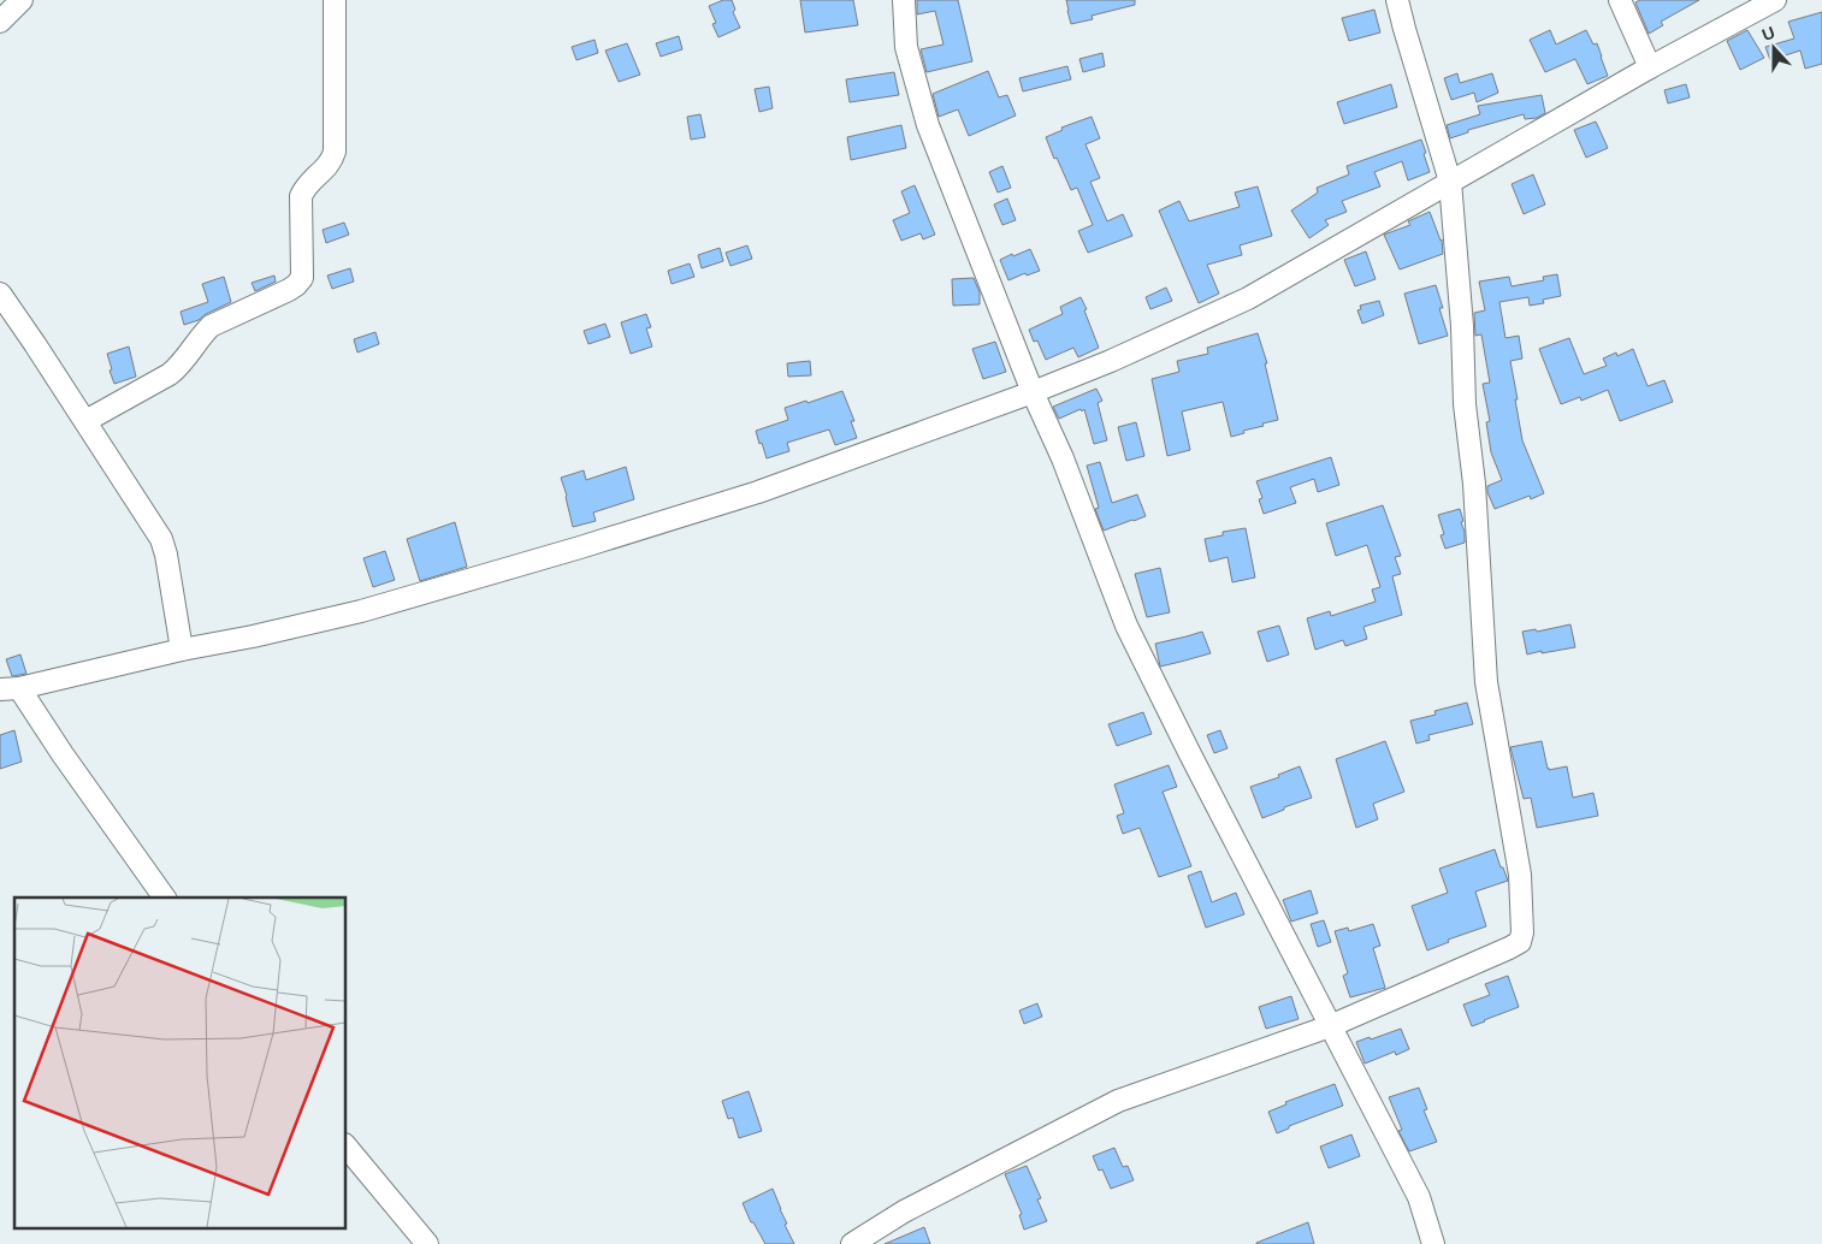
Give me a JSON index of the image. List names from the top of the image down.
{
  "north": "top"
}
